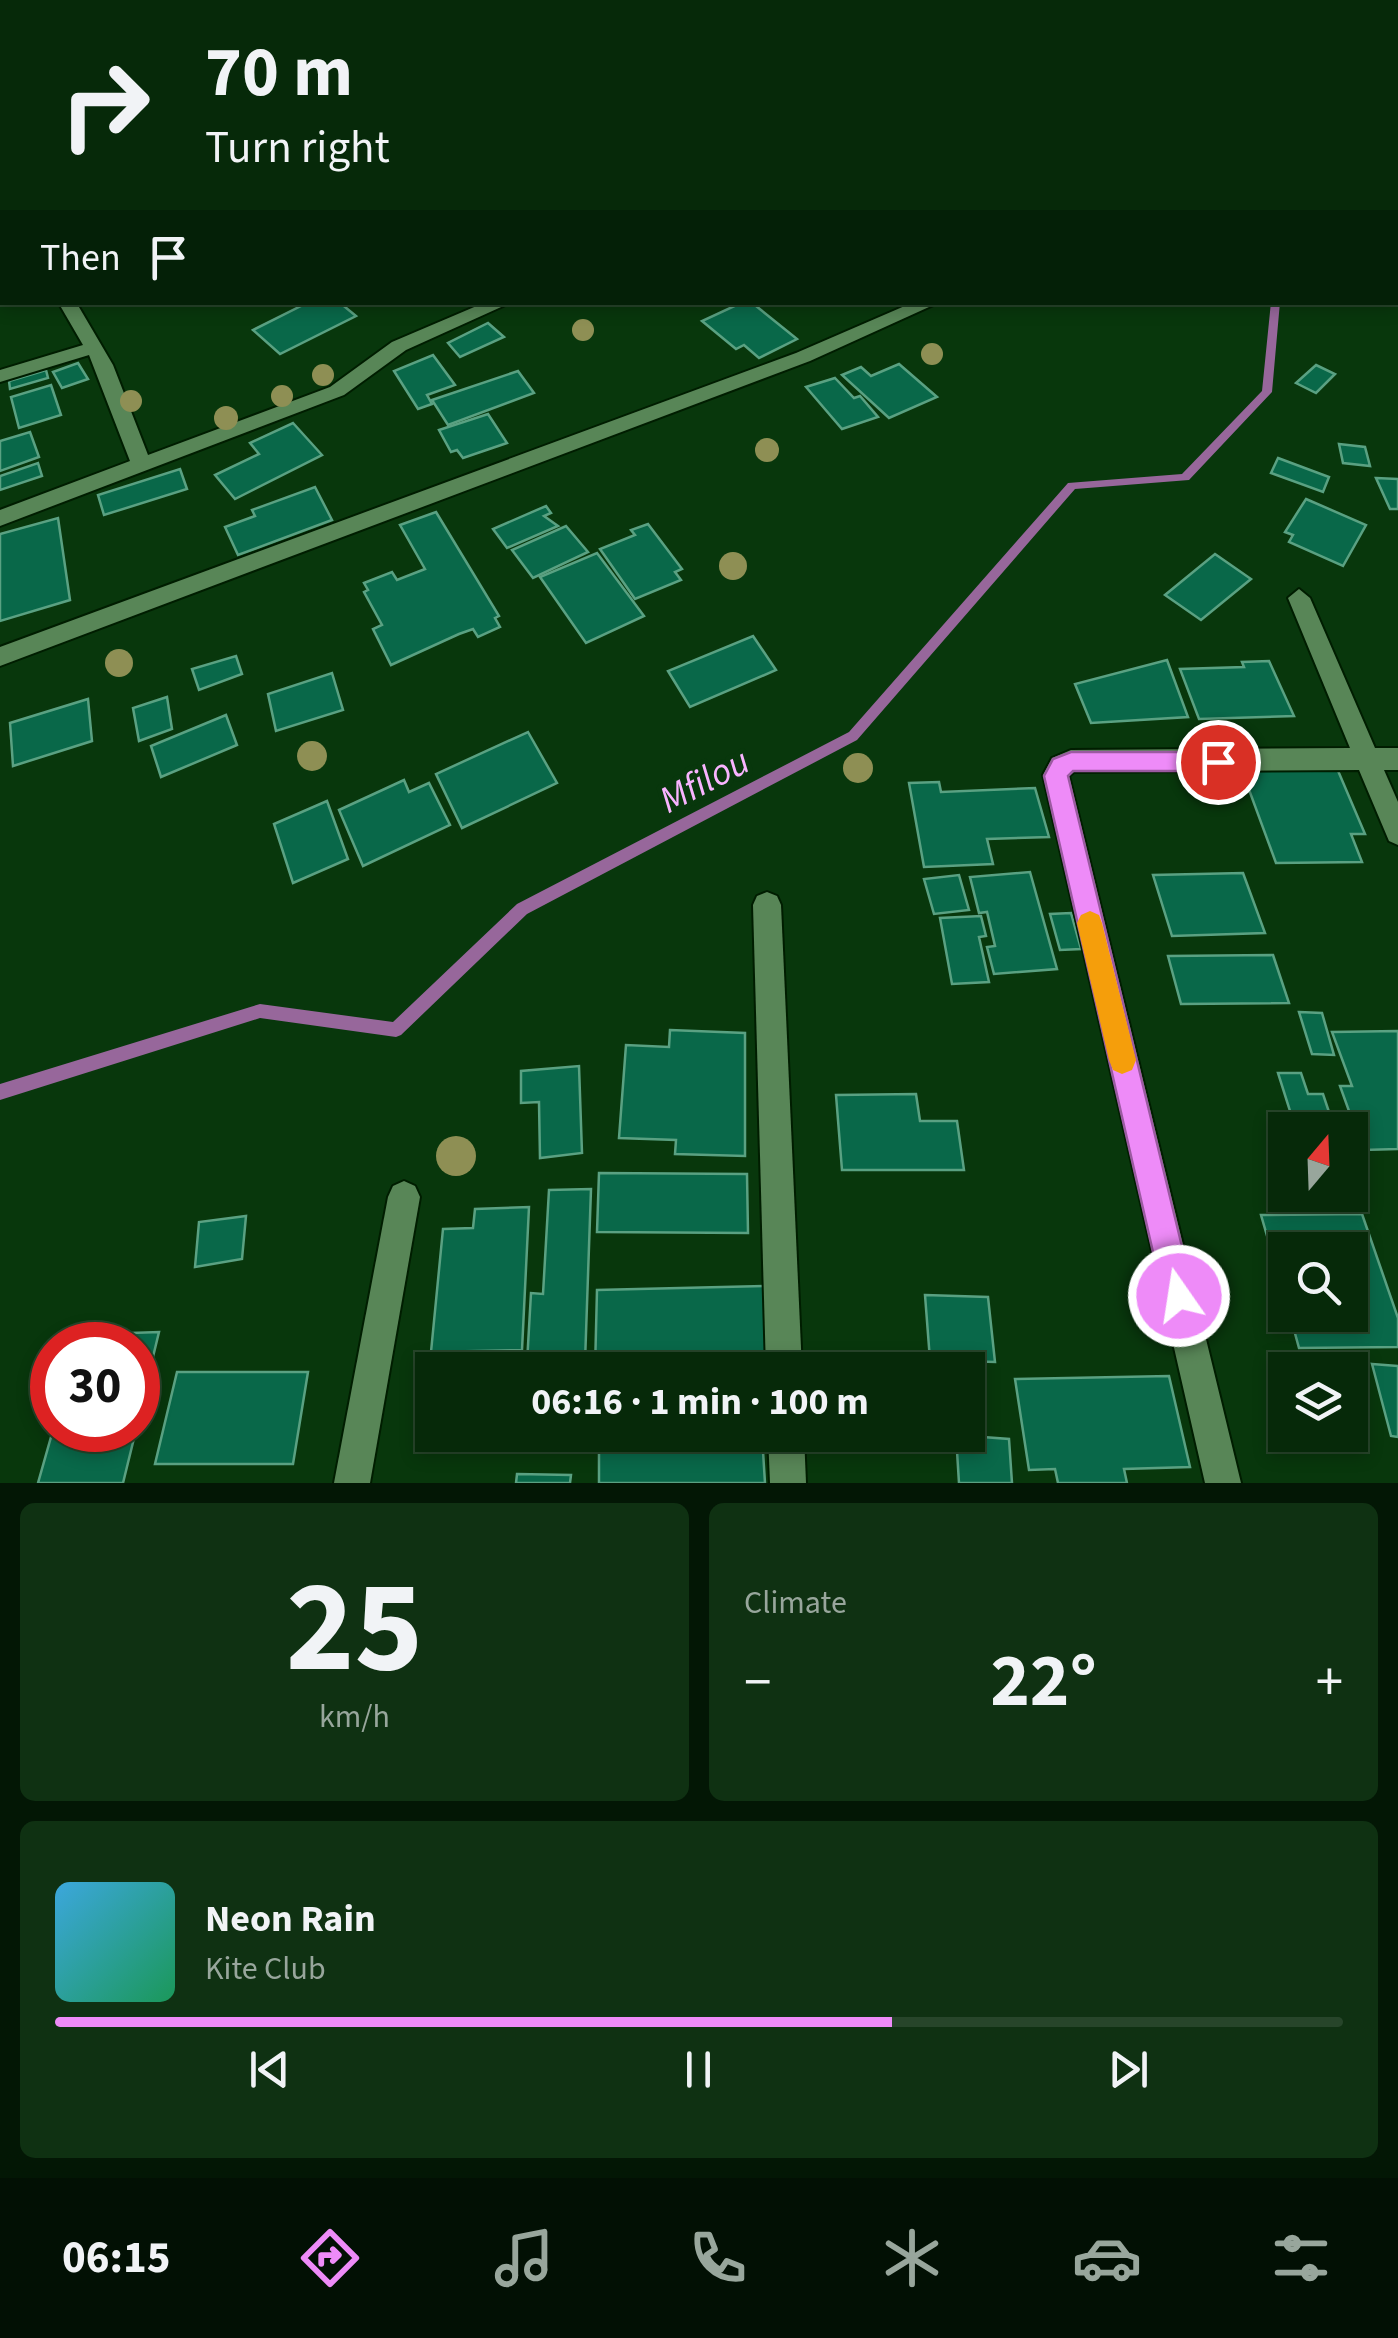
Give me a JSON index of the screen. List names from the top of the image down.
{
  "water": ["Mfilou"],
  "north": "top",
  "page": {
    "turn": ["70 m", "Turn right"],
    "then": "Then",
    "limit": "30",
    "trip": "06:16 · 1 min · 100 m",
    "tile": [
      ["25", "km/h"],
      "Climate"
    ],
    "heat": ["−", "22°", "+"],
    "song": ["Neon Rain", "Kite Club"],
    "tabs": "06:15"
  }
}
